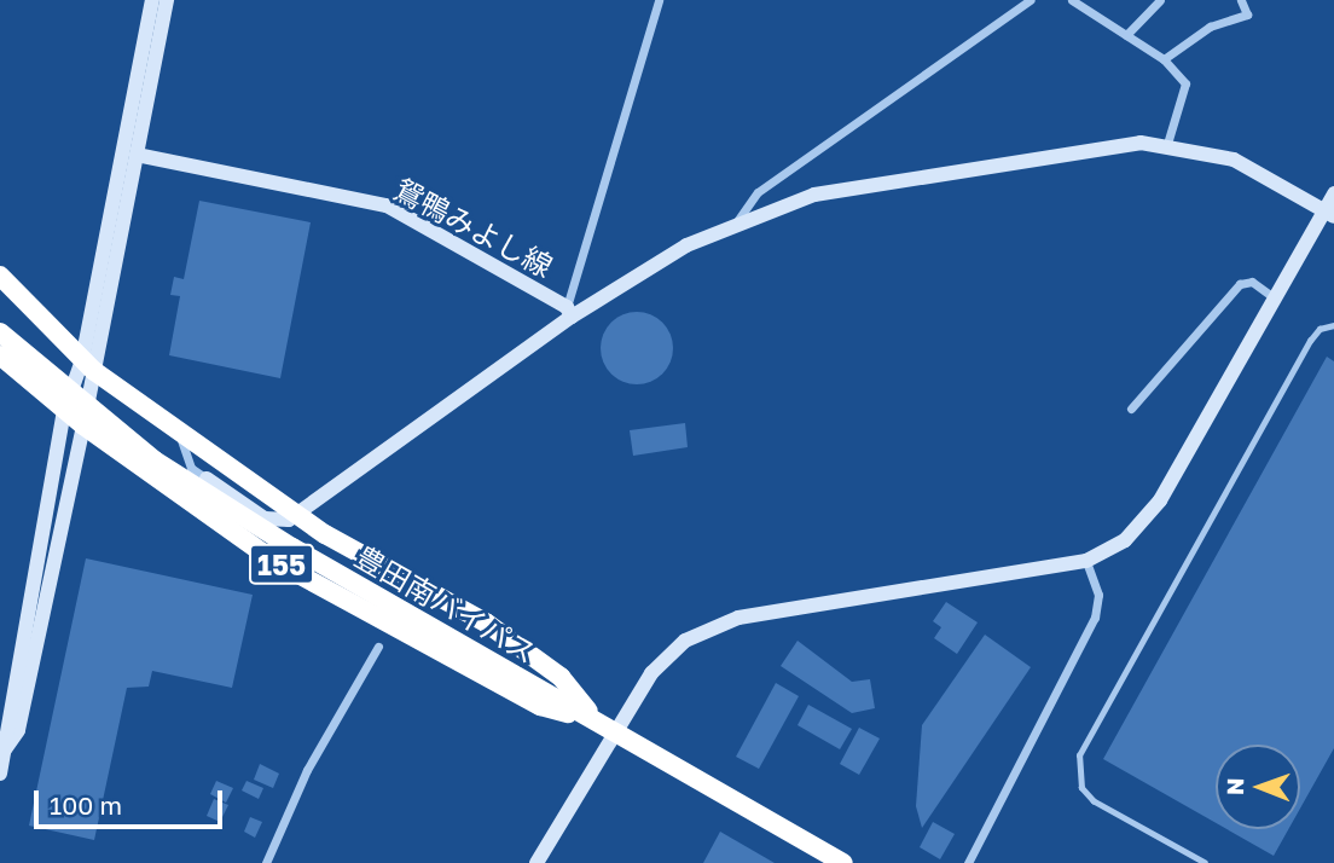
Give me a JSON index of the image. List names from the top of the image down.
{
  "streets": {
    "highway": ["155", "豊田南バイパス"],
    "main road": ["鴛鴨みよし線"]
  },
  "crossings": [
    ["155", "豊田南バイパス"]
  ],
  "scale_bar": "100 m",
  "north": "left"
}
